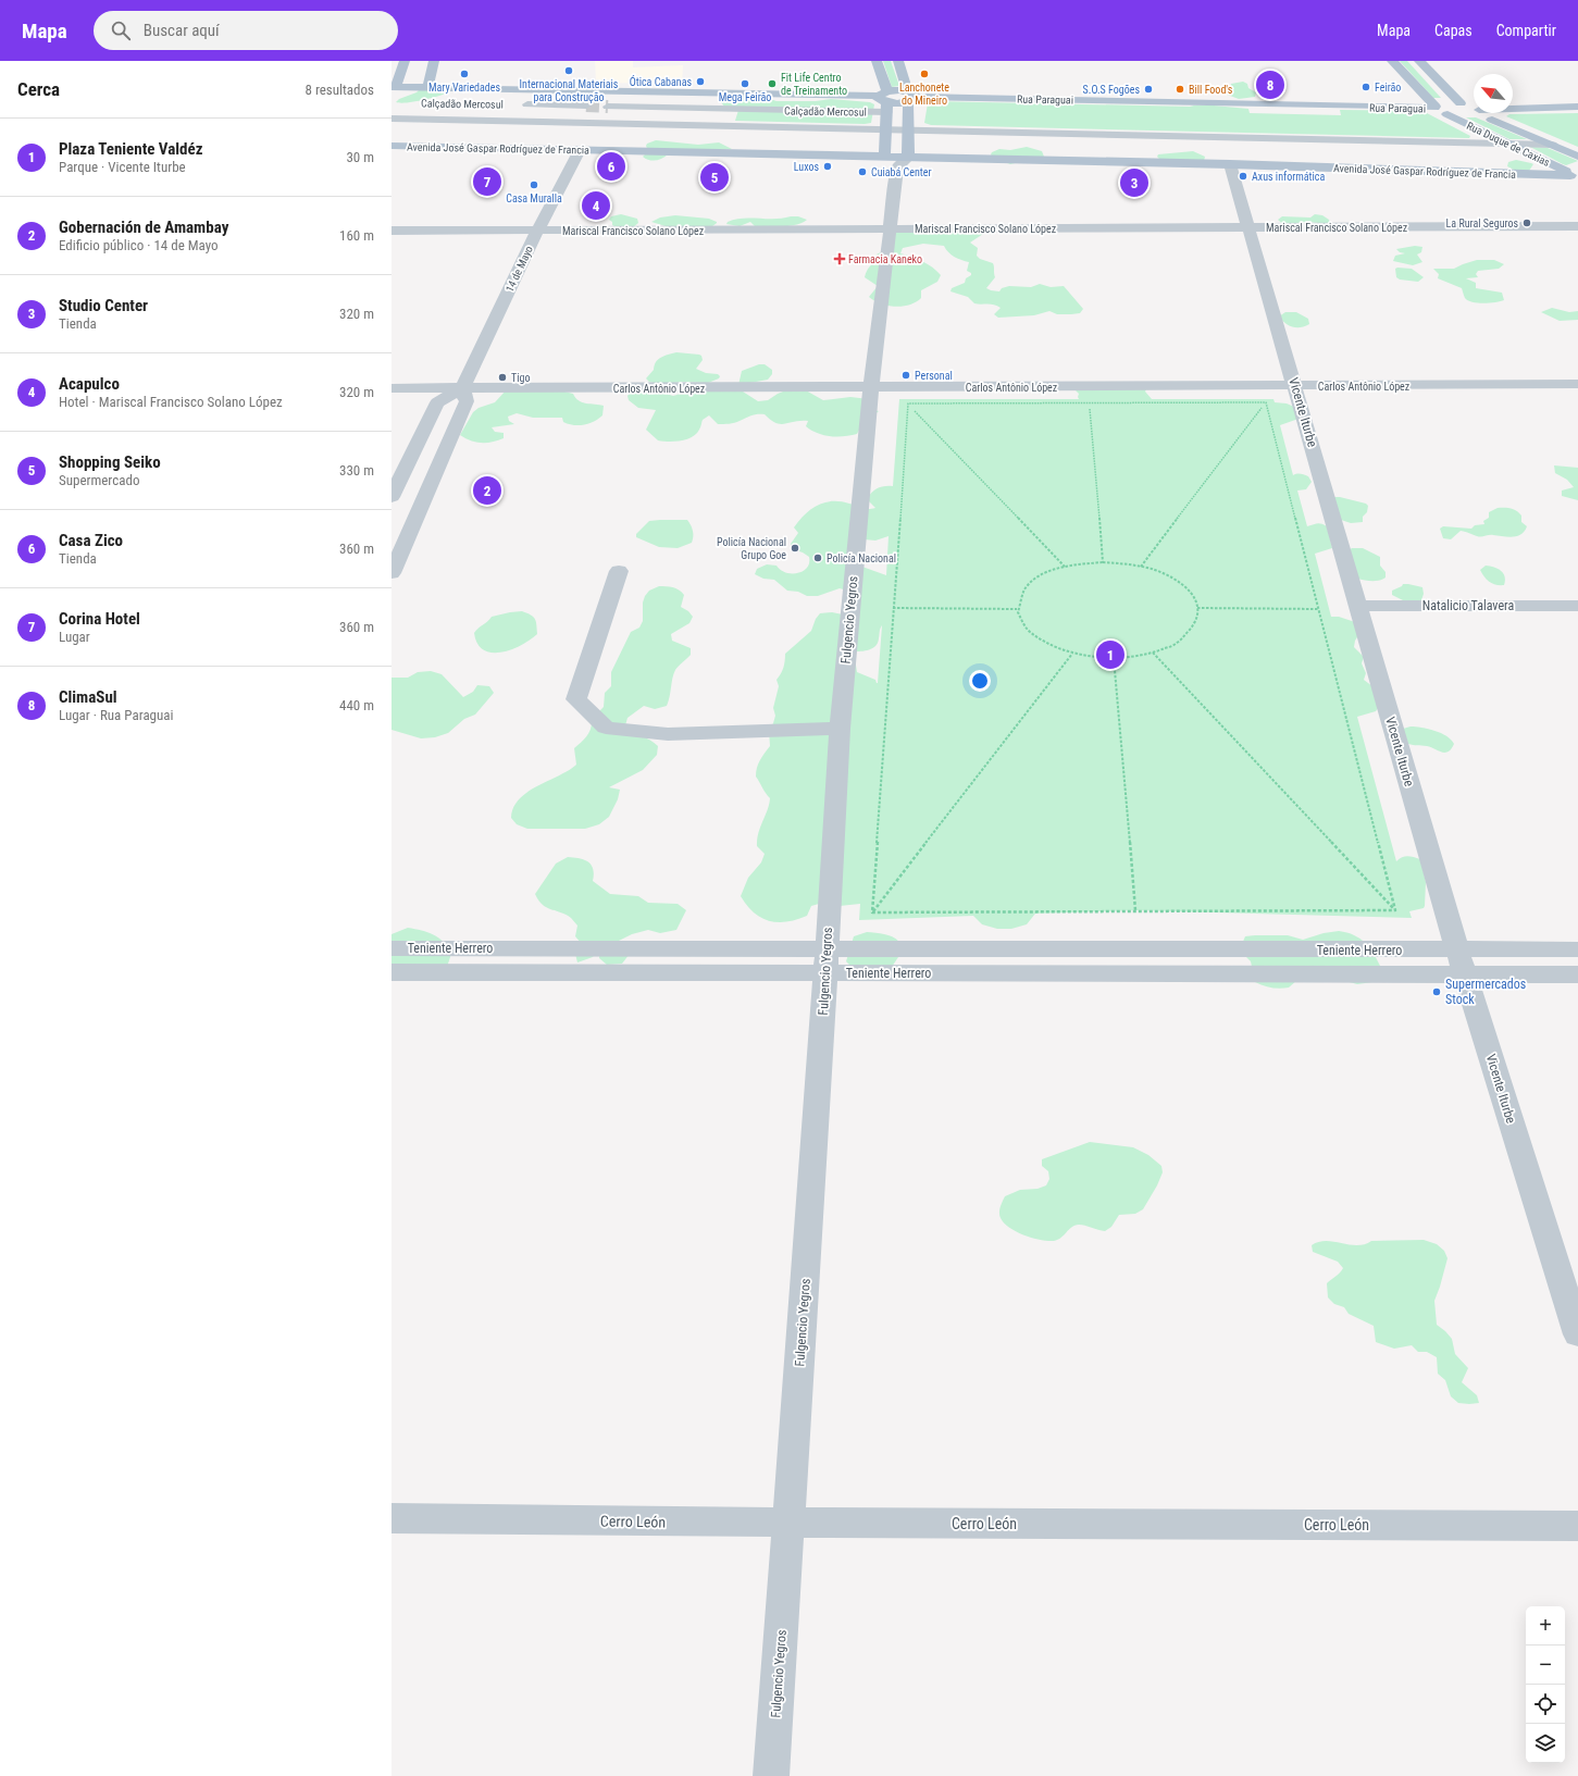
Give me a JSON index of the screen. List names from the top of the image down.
{
  "streets": {
    "main road": ["Rua Paraguai", "Rua Duque de Caxias", "Avenida José Gaspar Rodríguez de Francia"],
    "street": [
      "Calçadão Mercosul",
      "Mariscal Francisco Solano López",
      "14 de Mayo",
      "Carlos Antônio López",
      "Vicente Iturbe",
      "Natalicio Talavera",
      "Fulgencio Yegros",
      "Teniente Herrero",
      "Cerro León"
    ]
  },
  "crossings": [
    ["Rua Paraguai", "Calçadão Mercosul"],
    ["Rua Paraguai", "Rua Duque de Caxias"],
    ["Rua Duque de Caxias", "Avenida José Gaspar Rodríguez de Francia"],
    ["Avenida José Gaspar Rodríguez de Francia", "14 de Mayo"],
    ["Avenida José Gaspar Rodríguez de Francia", "Vicente Iturbe"],
    ["Avenida José Gaspar Rodríguez de Francia", "Fulgencio Yegros"],
    ["Mariscal Francisco Solano López", "14 de Mayo"],
    ["Mariscal Francisco Solano López", "Vicente Iturbe"],
    ["Mariscal Francisco Solano López", "Fulgencio Yegros"],
    ["14 de Mayo", "Carlos Antônio López"],
    ["Carlos Antônio López", "Vicente Iturbe"],
    ["Carlos Antônio López", "Fulgencio Yegros"],
    ["Vicente Iturbe", "Natalicio Talavera"],
    ["Vicente Iturbe", "Teniente Herrero"],
    ["Fulgencio Yegros", "Teniente Herrero"],
    ["Fulgencio Yegros", "Cerro León"]
  ],
  "places": {
    "other": [
      "Internacional Materiais para Construção",
      "Mary Variedades",
      "Lanchonete do Mineiro",
      "Ótica Cabanas",
      "Mega Feirão",
      "Fit Life Centro de Treinamento",
      "Feirão",
      "S.O.S Fogões",
      "Bill Food's",
      "Luxos",
      "Cuiabá Center",
      "Axus informática",
      "Casa Muralla",
      "La Rural Seguros",
      "Personal",
      "Tigo",
      "Policía Nacional Grupo Goe",
      "Policía Nacional",
      "Supermercados Stock"
    ],
    "health": ["Farmacia Kaneko"]
  },
  "north": "top left",
  "page": {
    "header": "Mapa",
    "search": "Buscar aquí",
    "nav": ["Mapa", "Capas", "Compartir"],
    "heading": ["Cerca", "8 resultados"],
    "pins": [
      "8",
      "6",
      "5",
      "7",
      "3",
      "4",
      "2",
      "1"
    ],
    "list": [
      {
        "mark": "1",
        "name": "Plaza Teniente Valdéz",
        "note": "Parque · Vicente Iturbe",
        "value": "30 m"
      },
      {
        "mark": "2",
        "name": "Gobernación de Amambay",
        "note": "Edificio público · 14 de Mayo",
        "value": "160 m"
      },
      {
        "mark": "3",
        "name": "Studio Center",
        "note": "Tienda",
        "value": "320 m"
      },
      {
        "mark": "4",
        "name": "Acapulco",
        "note": "Hotel · Mariscal Francisco Solano López",
        "value": "320 m"
      },
      {
        "mark": "5",
        "name": "Shopping Seiko",
        "note": "Supermercado",
        "value": "330 m"
      },
      {
        "mark": "6",
        "name": "Casa Zico",
        "note": "Tienda",
        "value": "360 m"
      },
      {
        "mark": "7",
        "name": "Corina Hotel",
        "note": "Lugar",
        "value": "360 m"
      },
      {
        "mark": "8",
        "name": "ClimaSul",
        "note": "Lugar · Rua Paraguai",
        "value": "440 m"
      }
    ],
    "map_buttons": ["+", "−"]
  }
}
